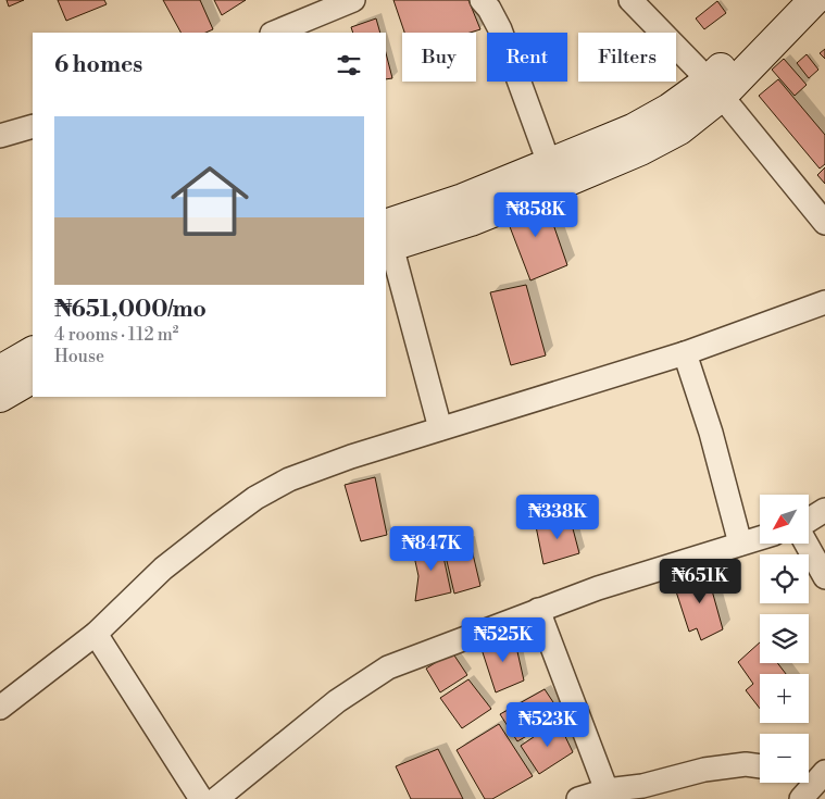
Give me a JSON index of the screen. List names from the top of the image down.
{
  "north": "bottom left",
  "page": {
    "chip": ["Buy", "Rent", "Filters"],
    "heading": "6 homes",
    "list": [
      {
        "name": "₦651,000/mo",
        "note": "4 rooms · 112 m² · House"
      }
    ],
    "price": [
      "₦858K",
      "₦338K",
      "₦847K",
      "₦651K",
      "₦525K",
      "₦523K"
    ],
    "map_buttons": ["+", "−"]
  }
}
